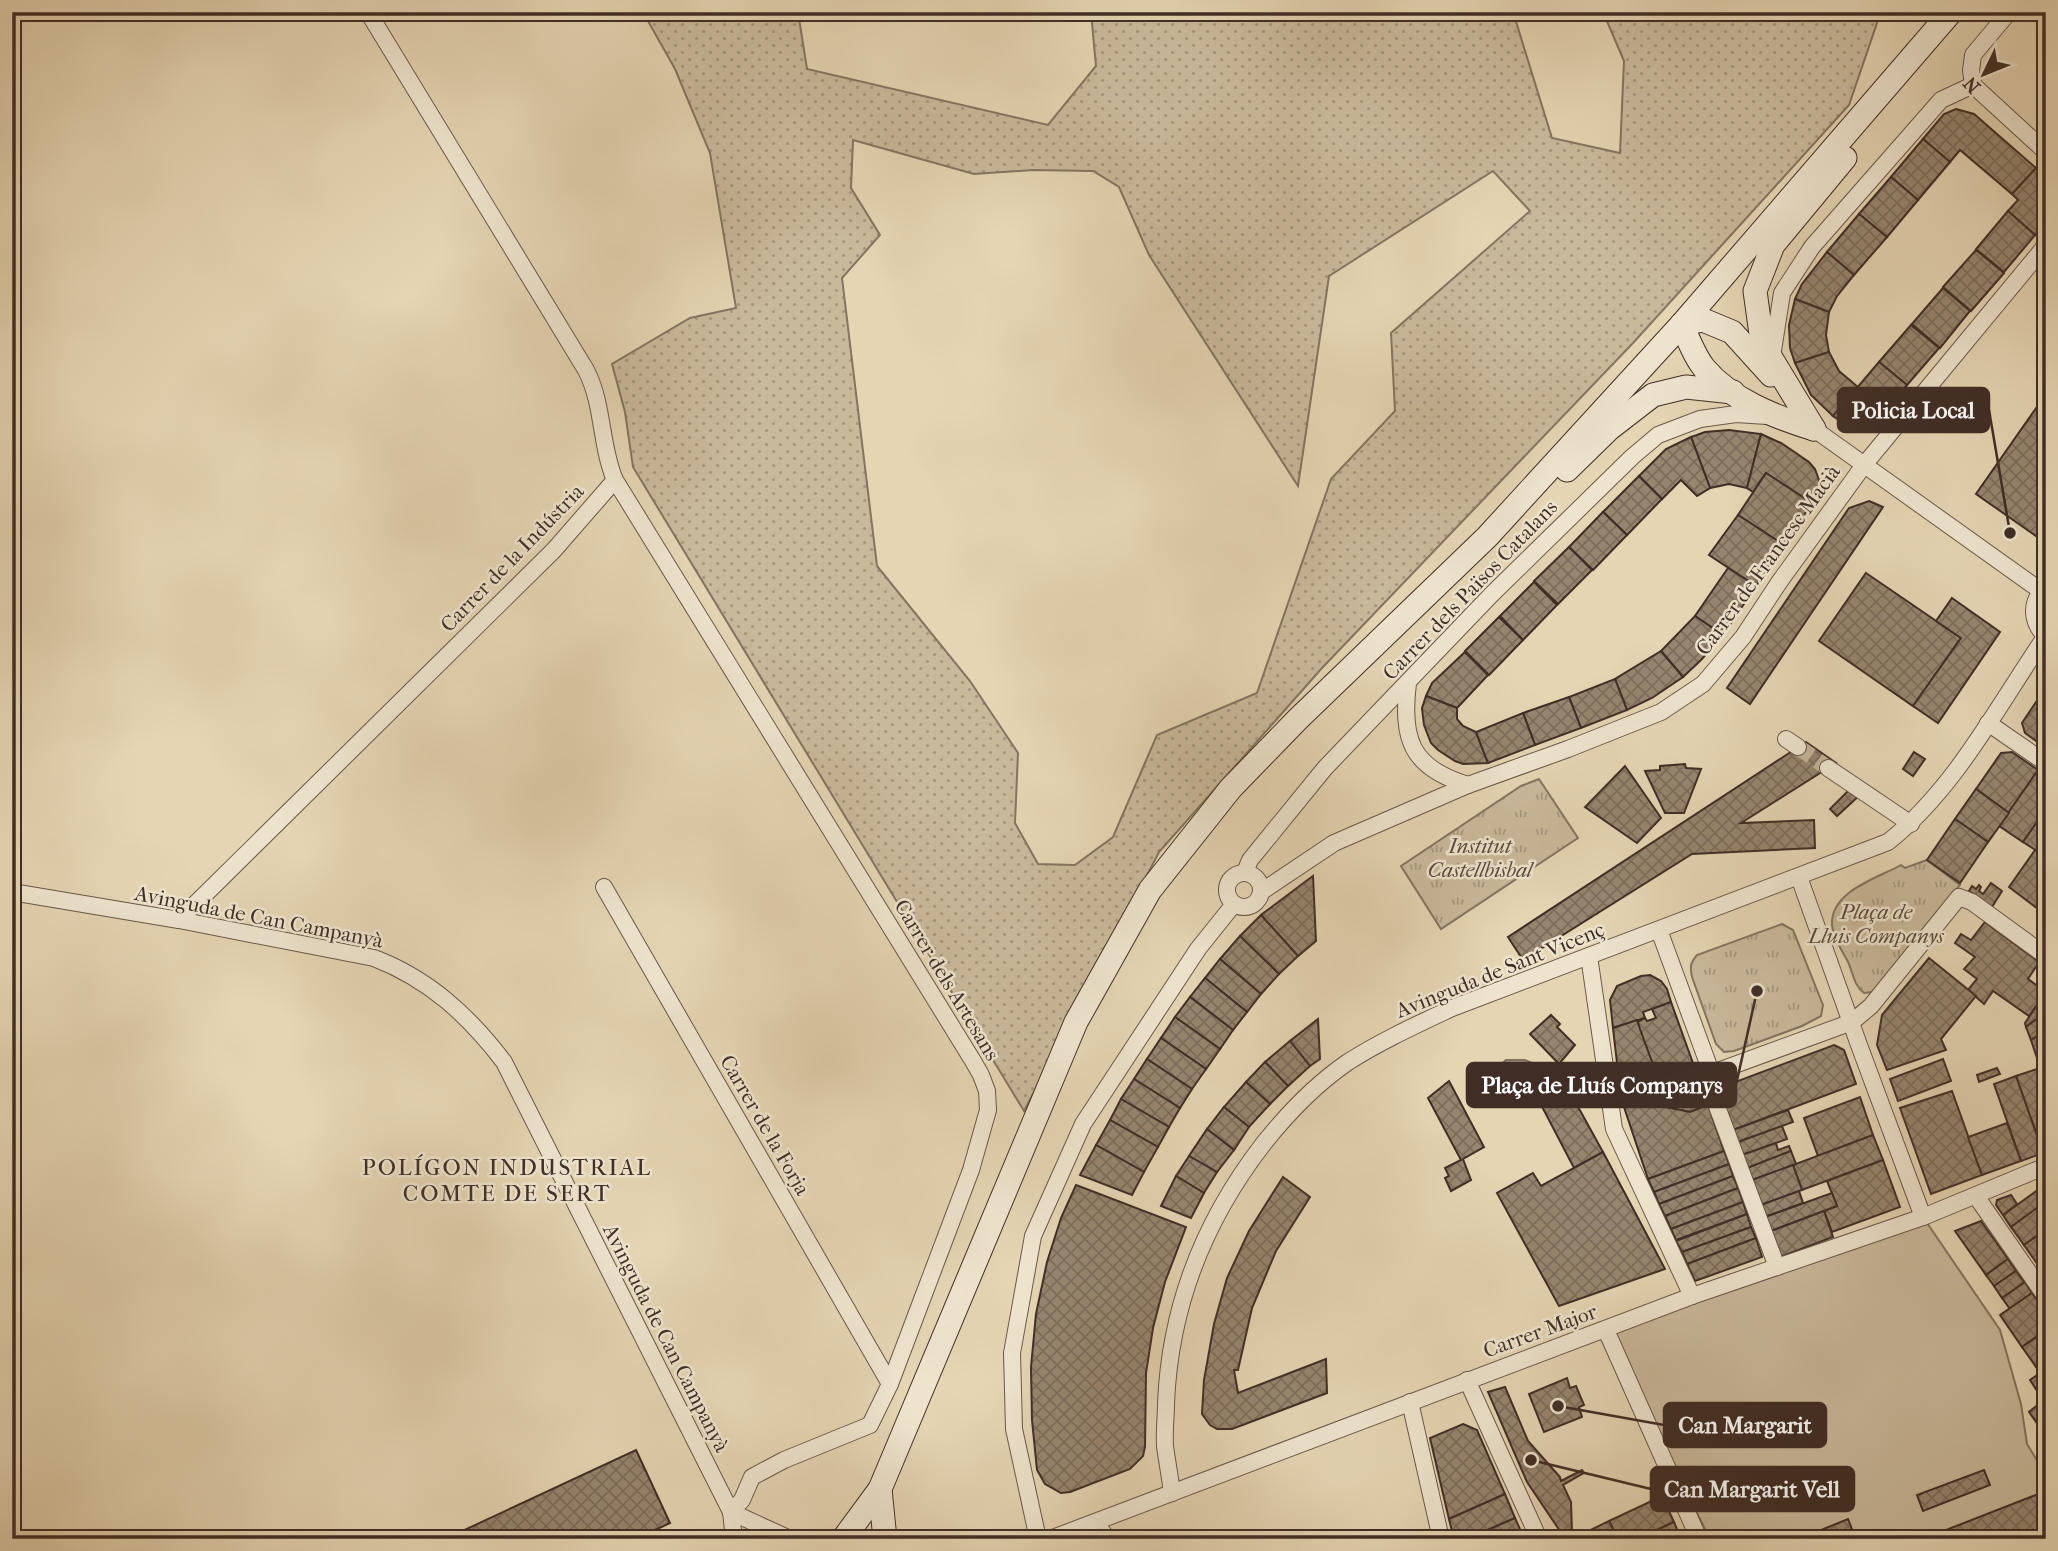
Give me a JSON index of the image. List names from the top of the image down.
{
  "streets": {
    "street": [
      "Carrer de la Indústria",
      "Carrer de Francesc Macià",
      "Carrer dels Països Catalans",
      "Avinguda de Can Campanyà",
      "Avinguda de Sant Vicenç",
      "Carrer dels Artesans",
      "Carrer de la Forja",
      "Carrer Major"
    ]
  },
  "crossings": [
    ["Carrer de la Indústria", "Avinguda de Can Campanyà"],
    ["Carrer de la Indústria", "Carrer dels Artesans"],
    ["Carrer de Francesc Macià", "Carrer dels Països Catalans"],
    ["Avinguda de Can Campanyà", "Carrer dels Artesans"],
    ["Avinguda de Sant Vicenç", "Carrer Major"],
    ["Carrer dels Artesans", "Carrer de la Forja"]
  ],
  "districts": ["POLÍGON INDUSTRIAL COMTE DE SERT"],
  "parks": ["Institut Castellbisbal", "Plaça de Lluis Companys"],
  "places": [
    "Policia Local",
    "Plaça de Lluís Companys",
    "Can Margarit",
    "Can Margarit Vell"
  ],
  "north": "bottom left"
}
